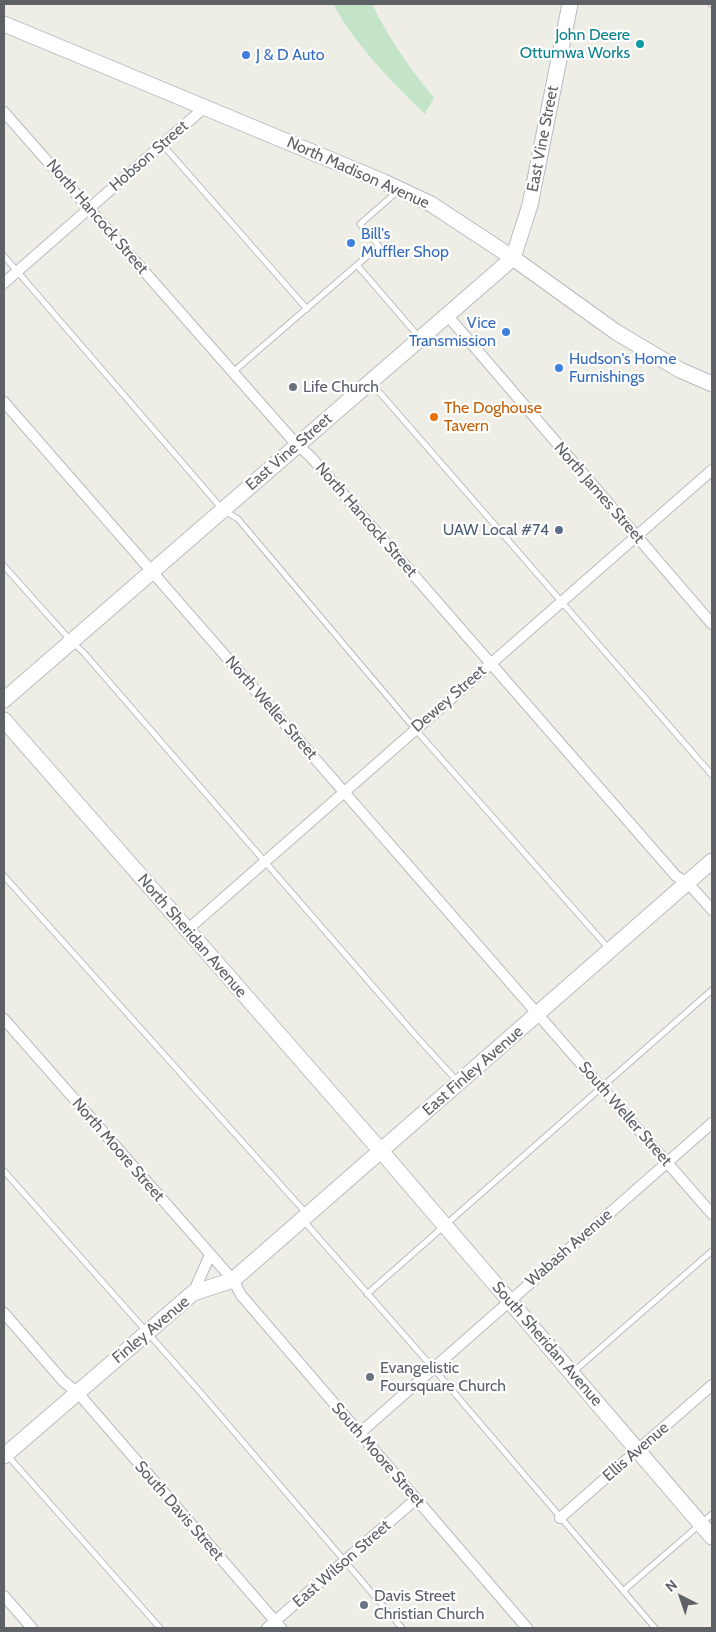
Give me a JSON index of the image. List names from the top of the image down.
{
  "streets": {
    "main road": [
      "East Vine Street",
      "North Madison Avenue",
      "North Sheridan Avenue",
      "East Finley Avenue",
      "Finley Avenue",
      "South Sheridan Avenue"
    ],
    "street": [
      "Hobson Street",
      "North Hancock Street",
      "North James Street",
      "Dewey Street",
      "North Weller Street",
      "South Weller Street",
      "North Moore Street",
      "Wabash Avenue",
      "Ellis Avenue",
      "South Moore Street",
      "South Davis Street",
      "East Wilson Street"
    ]
  },
  "crossings": [
    ["East Vine Street", "North Madison Avenue"],
    ["East Vine Street", "North Hancock Street"],
    ["East Vine Street", "North James Street"],
    ["East Vine Street", "North Weller Street"],
    ["Hobson Street", "North Madison Avenue"],
    ["Hobson Street", "North Hancock Street"],
    ["North Hancock Street", "Dewey Street"],
    ["North Hancock Street", "East Finley Avenue"],
    ["North James Street", "Dewey Street"],
    ["Dewey Street", "North Weller Street"],
    ["Dewey Street", "North Sheridan Avenue"],
    ["North Weller Street", "East Finley Avenue"],
    ["North Weller Street", "South Weller Street"],
    ["North Sheridan Avenue", "East Finley Avenue"],
    ["North Sheridan Avenue", "South Sheridan Avenue"],
    ["East Finley Avenue", "South Weller Street"],
    ["East Finley Avenue", "North Moore Street"],
    ["East Finley Avenue", "Finley Avenue"],
    ["East Finley Avenue", "South Sheridan Avenue"],
    ["East Finley Avenue", "South Moore Street"],
    ["South Weller Street", "Wabash Avenue"],
    ["North Moore Street", "Finley Avenue"],
    ["North Moore Street", "South Moore Street"],
    ["Wabash Avenue", "South Sheridan Avenue"],
    ["Wabash Avenue", "South Moore Street"],
    ["Finley Avenue", "South Moore Street"],
    ["Finley Avenue", "South Davis Street"],
    ["South Sheridan Avenue", "Ellis Avenue"],
    ["South Moore Street", "East Wilson Street"],
    ["South Davis Street", "East Wilson Street"]
  ],
  "places": [
    "John Deere Ottumwa Works",
    "J & D Auto",
    "Bill's Muffler Shop",
    "Vice Transmission",
    "Hudson's Home Furnishings",
    "Life Church",
    "The Doghouse Tavern",
    "UAW Local #74",
    "Evangelistic Foursquare Church",
    "Davis Street Christian Church"
  ],
  "north": "top left"
}
